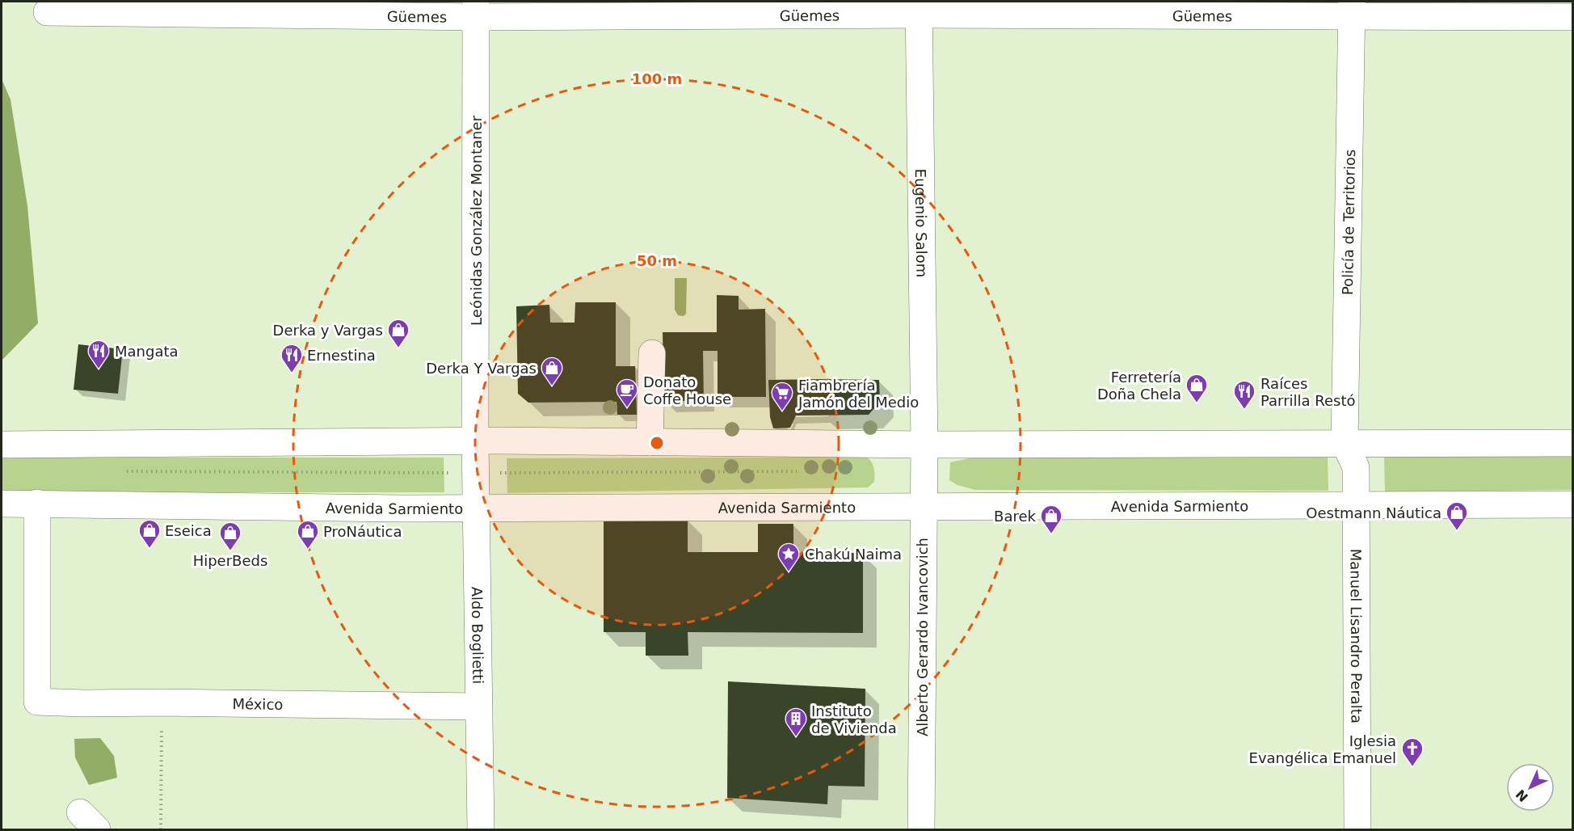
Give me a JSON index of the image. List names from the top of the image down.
{
  "streets": {
    "street": [
      "Güemes",
      "Leónidas González Montaner",
      "Policía de Territorios",
      "Eugenio Salom",
      "Avenida Sarmiento",
      "Aldo Boglietti",
      "Manuel Lisandro Peralta",
      "Alberto Gerardo Ivancovich",
      "México"
    ]
  },
  "crossings": [
    ["Güemes", "Leónidas González Montaner"],
    ["Güemes", "Policía de Territorios"],
    ["Güemes", "Eugenio Salom"],
    ["Leónidas González Montaner", "Aldo Boglietti"],
    ["Policía de Territorios", "Manuel Lisandro Peralta"],
    ["Eugenio Salom", "Alberto Gerardo Ivancovich"],
    ["Avenida Sarmiento", "Aldo Boglietti"],
    ["Avenida Sarmiento", "Manuel Lisandro Peralta"],
    ["Avenida Sarmiento", "Alberto Gerardo Ivancovich"],
    ["Avenida Sarmiento", "México"],
    ["Aldo Boglietti", "México"]
  ],
  "places": {
    "shop": [
      "Derka y Vargas",
      "Derka Y Vargas",
      "Ferretería Doña Chela",
      "Oestmann Náutica",
      "Barek",
      "Eseica",
      "ProNáutica",
      "HiperBeds"
    ],
    "restaurant": ["Mangata", "Ernestina", "Raíces Parrilla Restó"],
    "cafe": ["Donato Coffe House"],
    "supermarket": ["Fiambrería Jamón del Medio"],
    "place": ["Chakú Naima"],
    "building": ["Instituto de Vivienda"],
    "church": ["Iglesia Evangélica Emanuel"]
  },
  "north": "bottom left",
  "rings": ["100 m", "50 m"]
}
